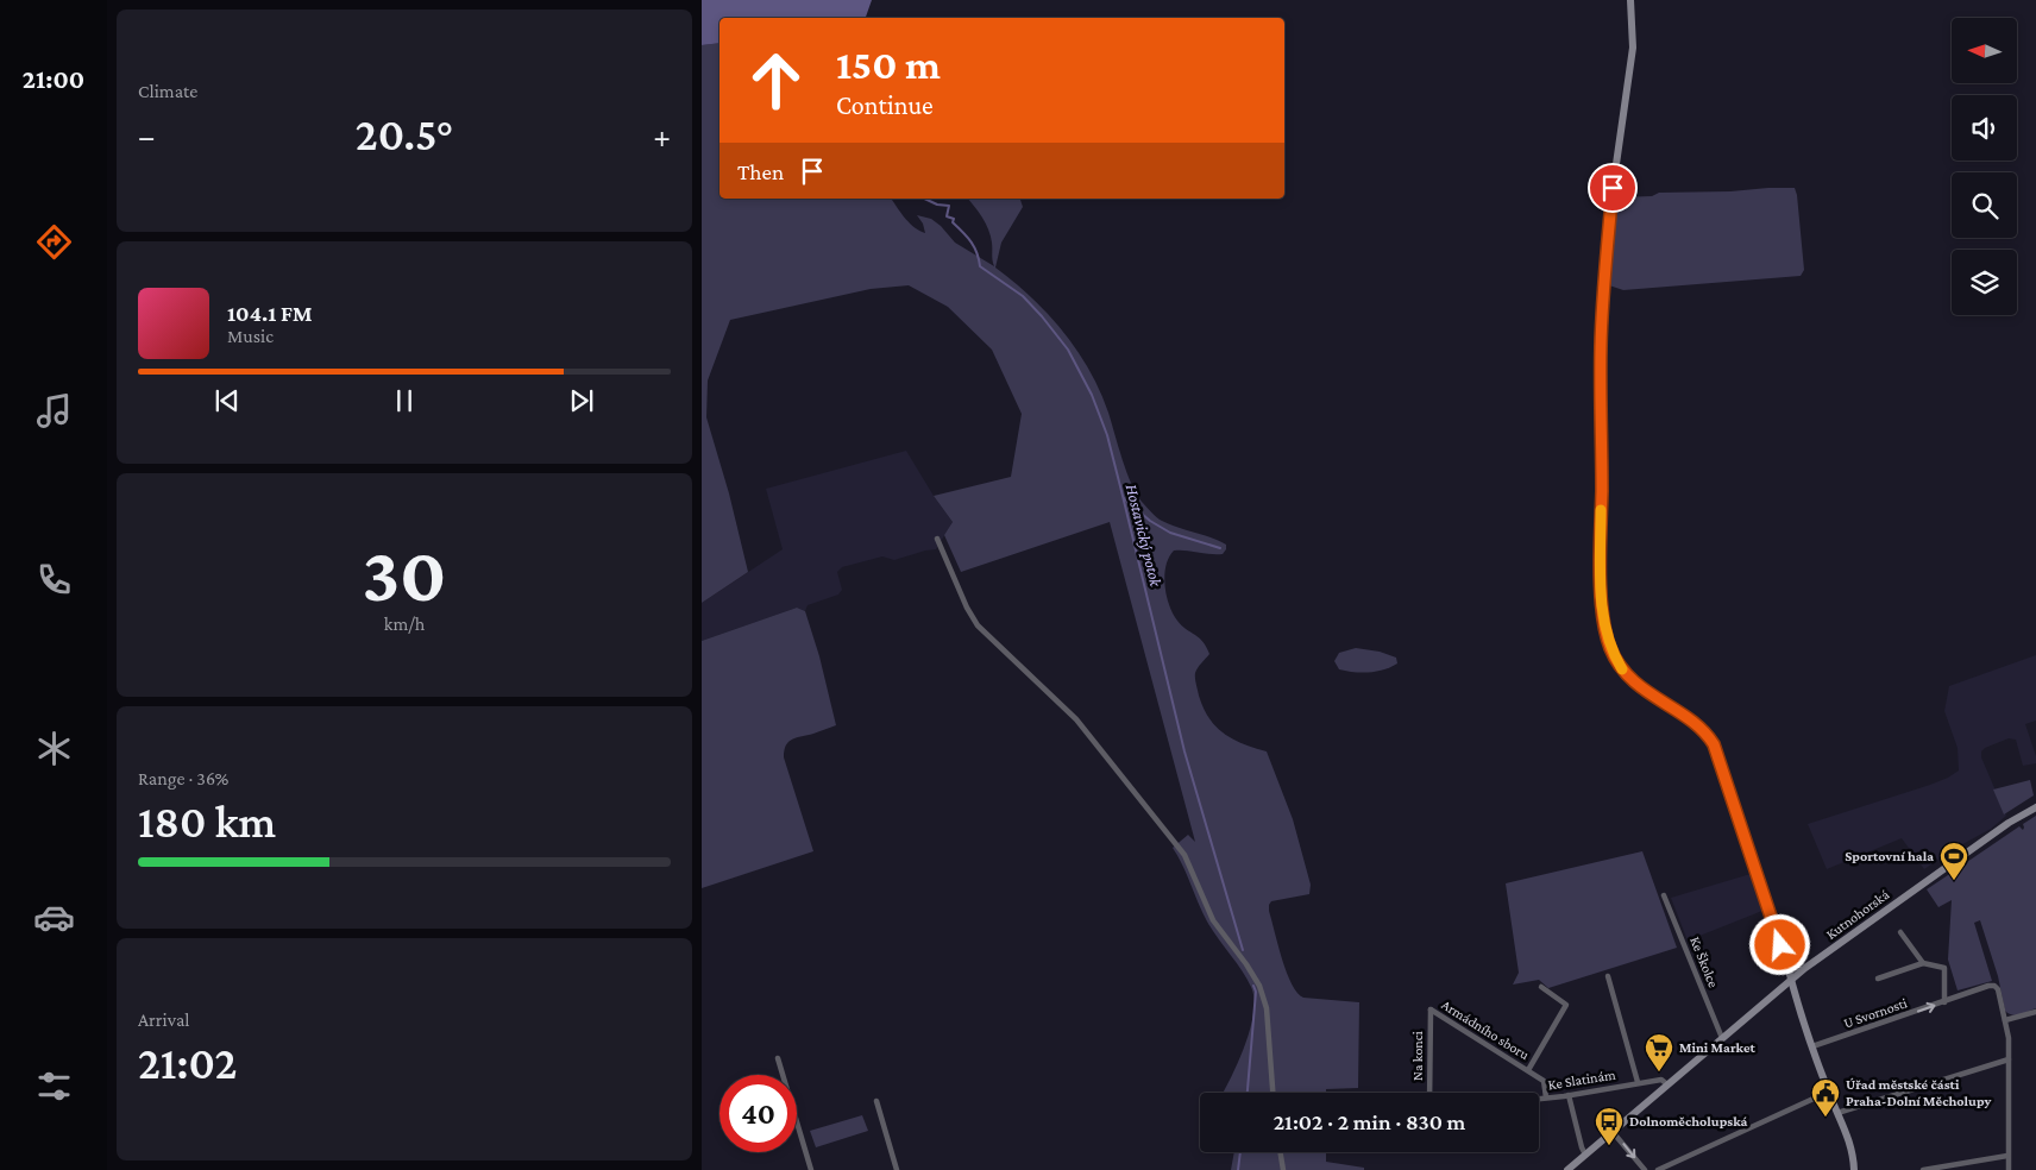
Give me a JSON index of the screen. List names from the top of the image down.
{
  "streets": {
    "street": [
      "Kutnohorská",
      "Ke Školce",
      "U Svornosti",
      "Armádního sboru",
      "Na konci",
      "Ke Slatinám"
    ]
  },
  "crossings": [
    ["Kutnohorská", "Ke Školce"],
    ["Kutnohorská", "Ke Slatinám"],
    ["Armádního sboru", "Na konci"],
    ["Armádního sboru", "Ke Slatinám"]
  ],
  "water": ["Hostavický potok"],
  "places": {
    "sports": ["Sportovní hala"],
    "supermarket": ["Mini Market"],
    "public building": ["Úřad městské části Praha-Dolní Měcholupy"],
    "bus stop": ["Dolnoměcholupská"]
  },
  "north": "left",
  "page": {
    "tabs": "21:00",
    "tile": [
      "Climate",
      ["30", "km/h"],
      ["Range · 36%", "180 km"],
      ["Arrival", "21:02"]
    ],
    "turn": ["150 m", "Continue"],
    "heat": ["−", "20.5°", "+"],
    "then": "Then",
    "song": ["104.1 FM", "Music"],
    "limit": "40",
    "trip": "21:02 · 2 min · 830 m"
  }
}
